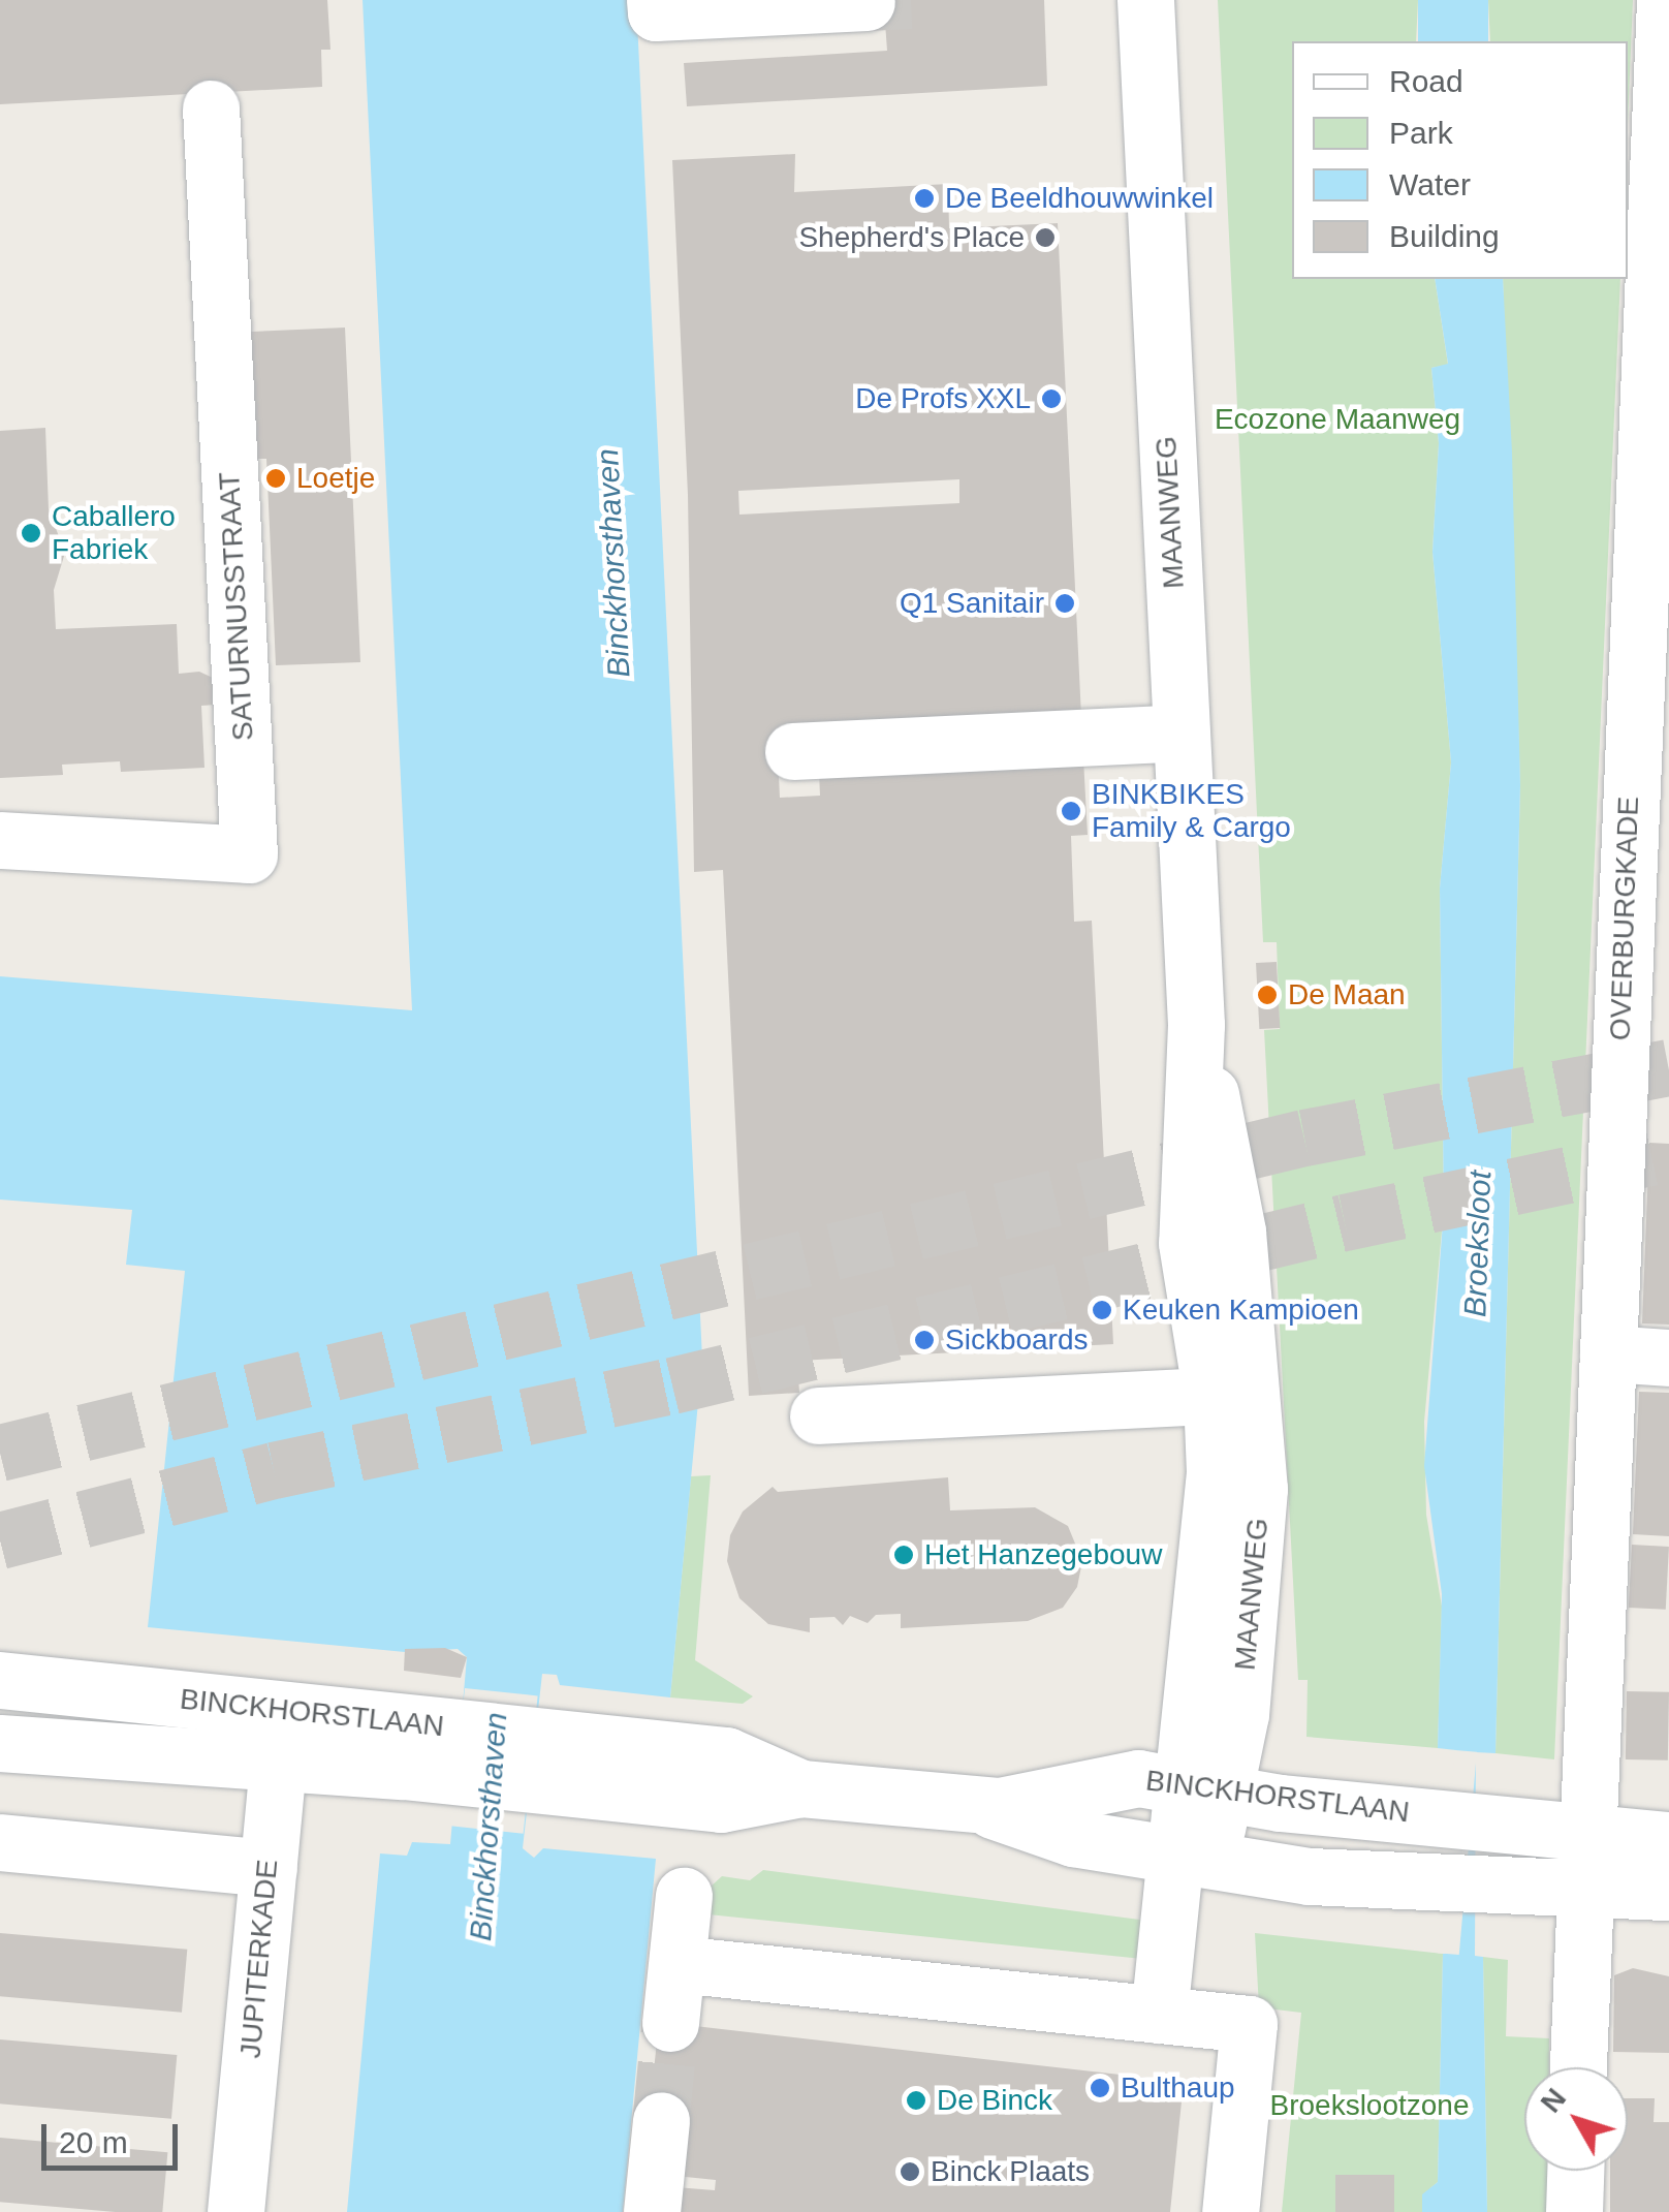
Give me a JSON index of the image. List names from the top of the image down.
{
  "streets": {
    "street": [
      "MAANWEG",
      "SATURNUSSTRAAT",
      "OVERBURGKADE",
      "BINCKHORSTLAAN",
      "JUPITERKADE"
    ]
  },
  "crossings": [
    ["MAANWEG", "BINCKHORSTLAAN"],
    ["OVERBURGKADE", "BINCKHORSTLAAN"],
    ["BINCKHORSTLAAN", "JUPITERKADE"]
  ],
  "water": ["Binckhorsthaven", "Broeksloot"],
  "parks": ["Ecozone Maanweg", "Broekslootzone"],
  "places": [
    "De Beeldhouwwinkel",
    "Shepherd's Place",
    "De Profs XXL",
    "Loetje",
    "Caballero Fabriek",
    "Q1 Sanitair",
    "BINKBIKES Family & Cargo",
    "De Maan",
    "Keuken Kampioen",
    "Sickboards",
    "Het Hanzegebouw",
    "Bulthaup",
    "De Binck",
    "Binck Plaats"
  ],
  "legend": [
    "Road",
    "Park",
    "Water",
    "Building"
  ],
  "scale_bar": "20 m",
  "north": "top left"
}
